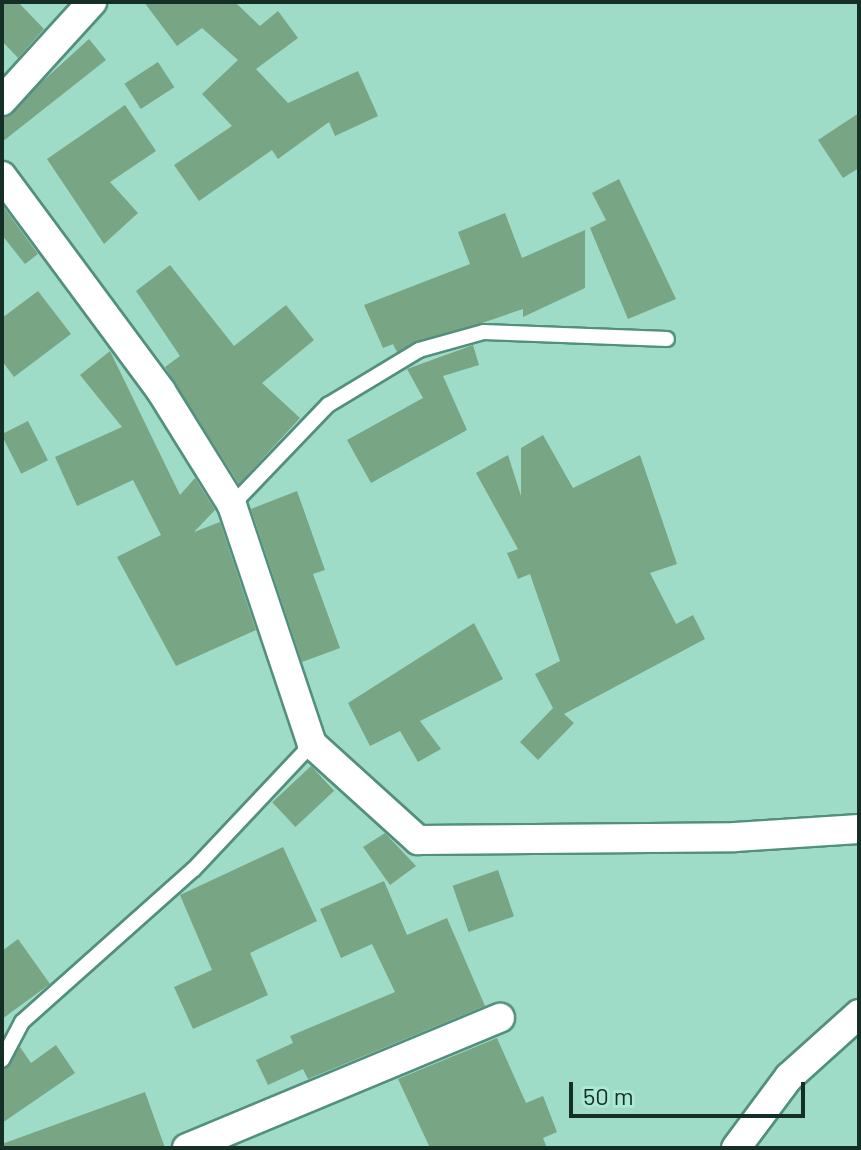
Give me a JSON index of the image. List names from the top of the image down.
{
  "scale_bar": "50 m"
}
